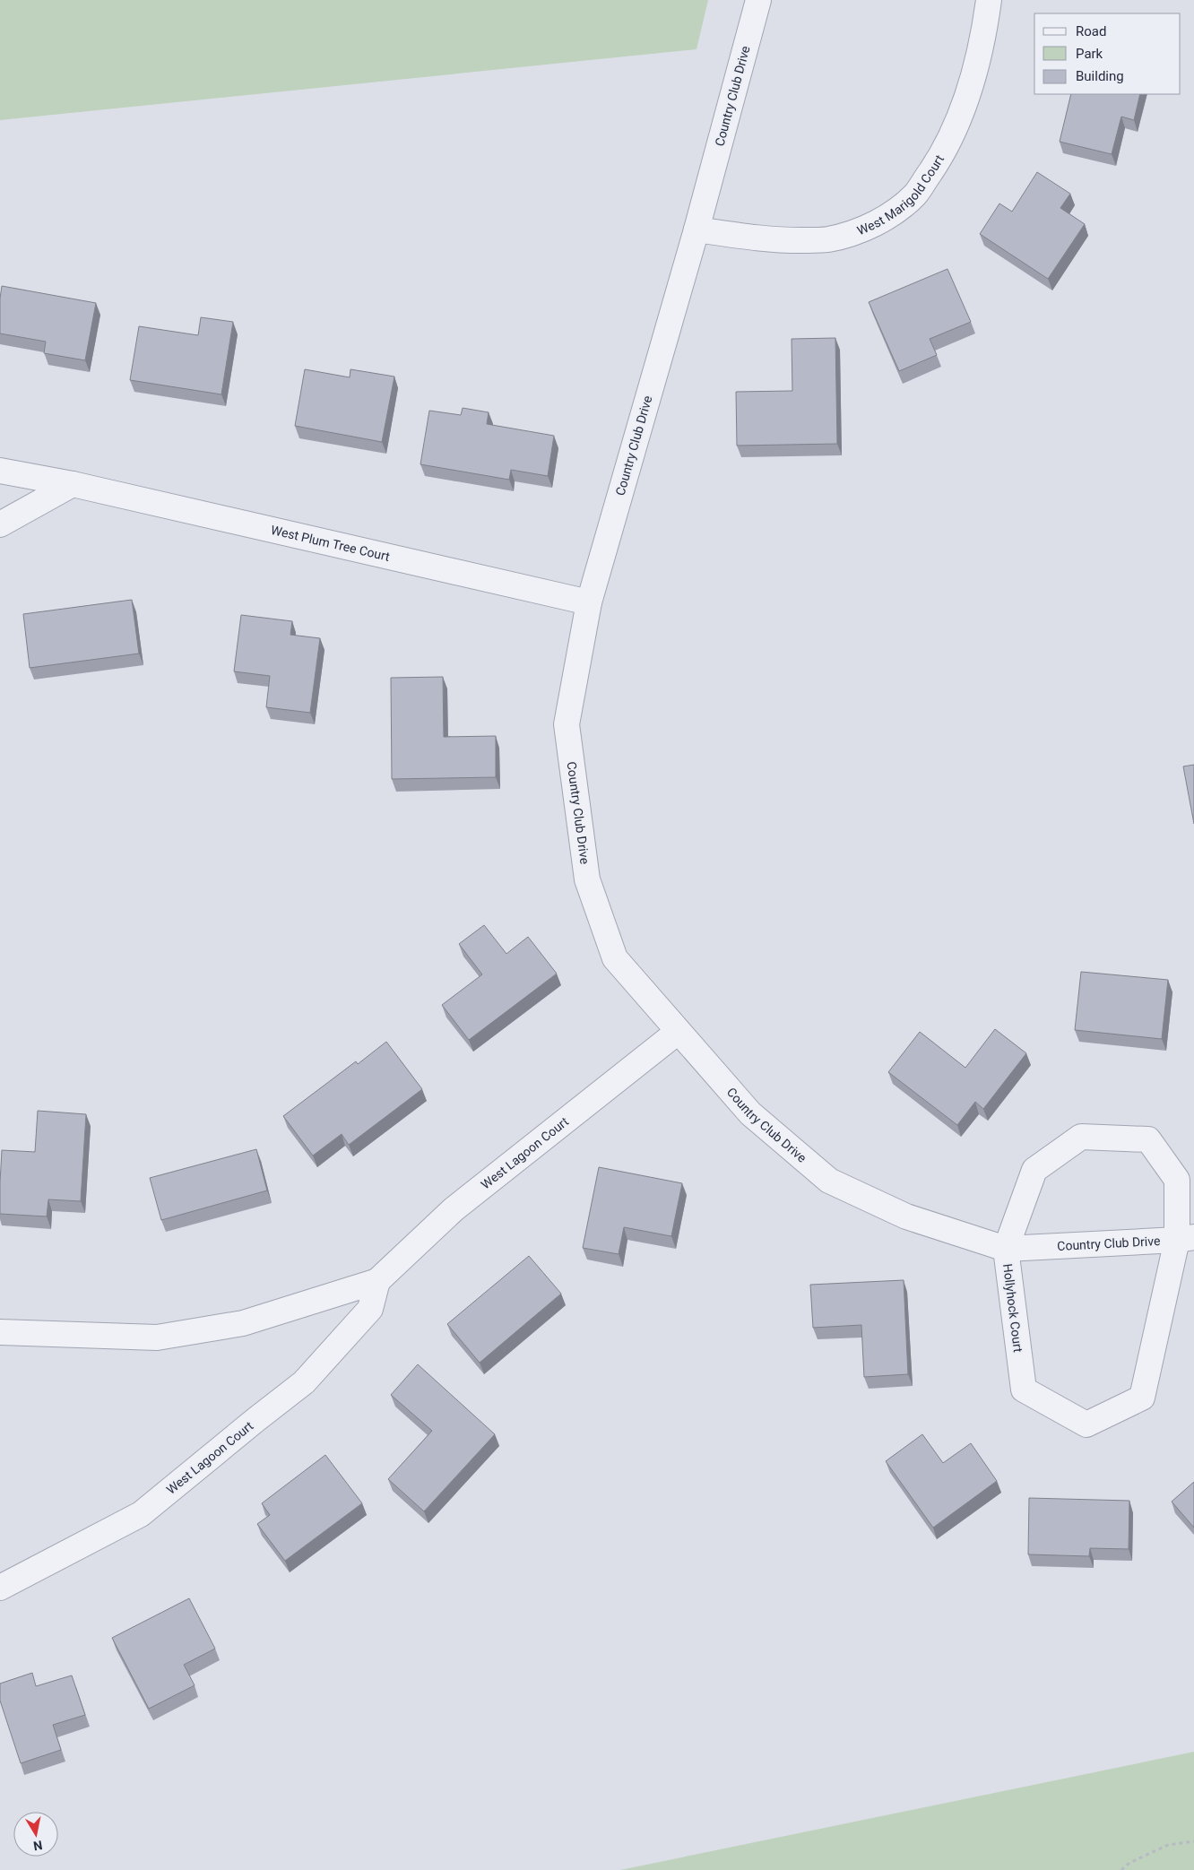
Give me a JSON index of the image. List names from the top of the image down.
{
  "streets": {
    "street": [
      "Country Club Drive",
      "West Marigold Court",
      "West Plum Tree Court",
      "West Lagoon Court",
      "Hollyhock Court"
    ]
  },
  "crossings": [
    ["Country Club Drive", "West Marigold Court"],
    ["Country Club Drive", "West Plum Tree Court"],
    ["Country Club Drive", "West Lagoon Court"],
    ["Country Club Drive", "Hollyhock Court"]
  ],
  "legend": ["Road", "Park", "Building"],
  "north": "bottom"
}
